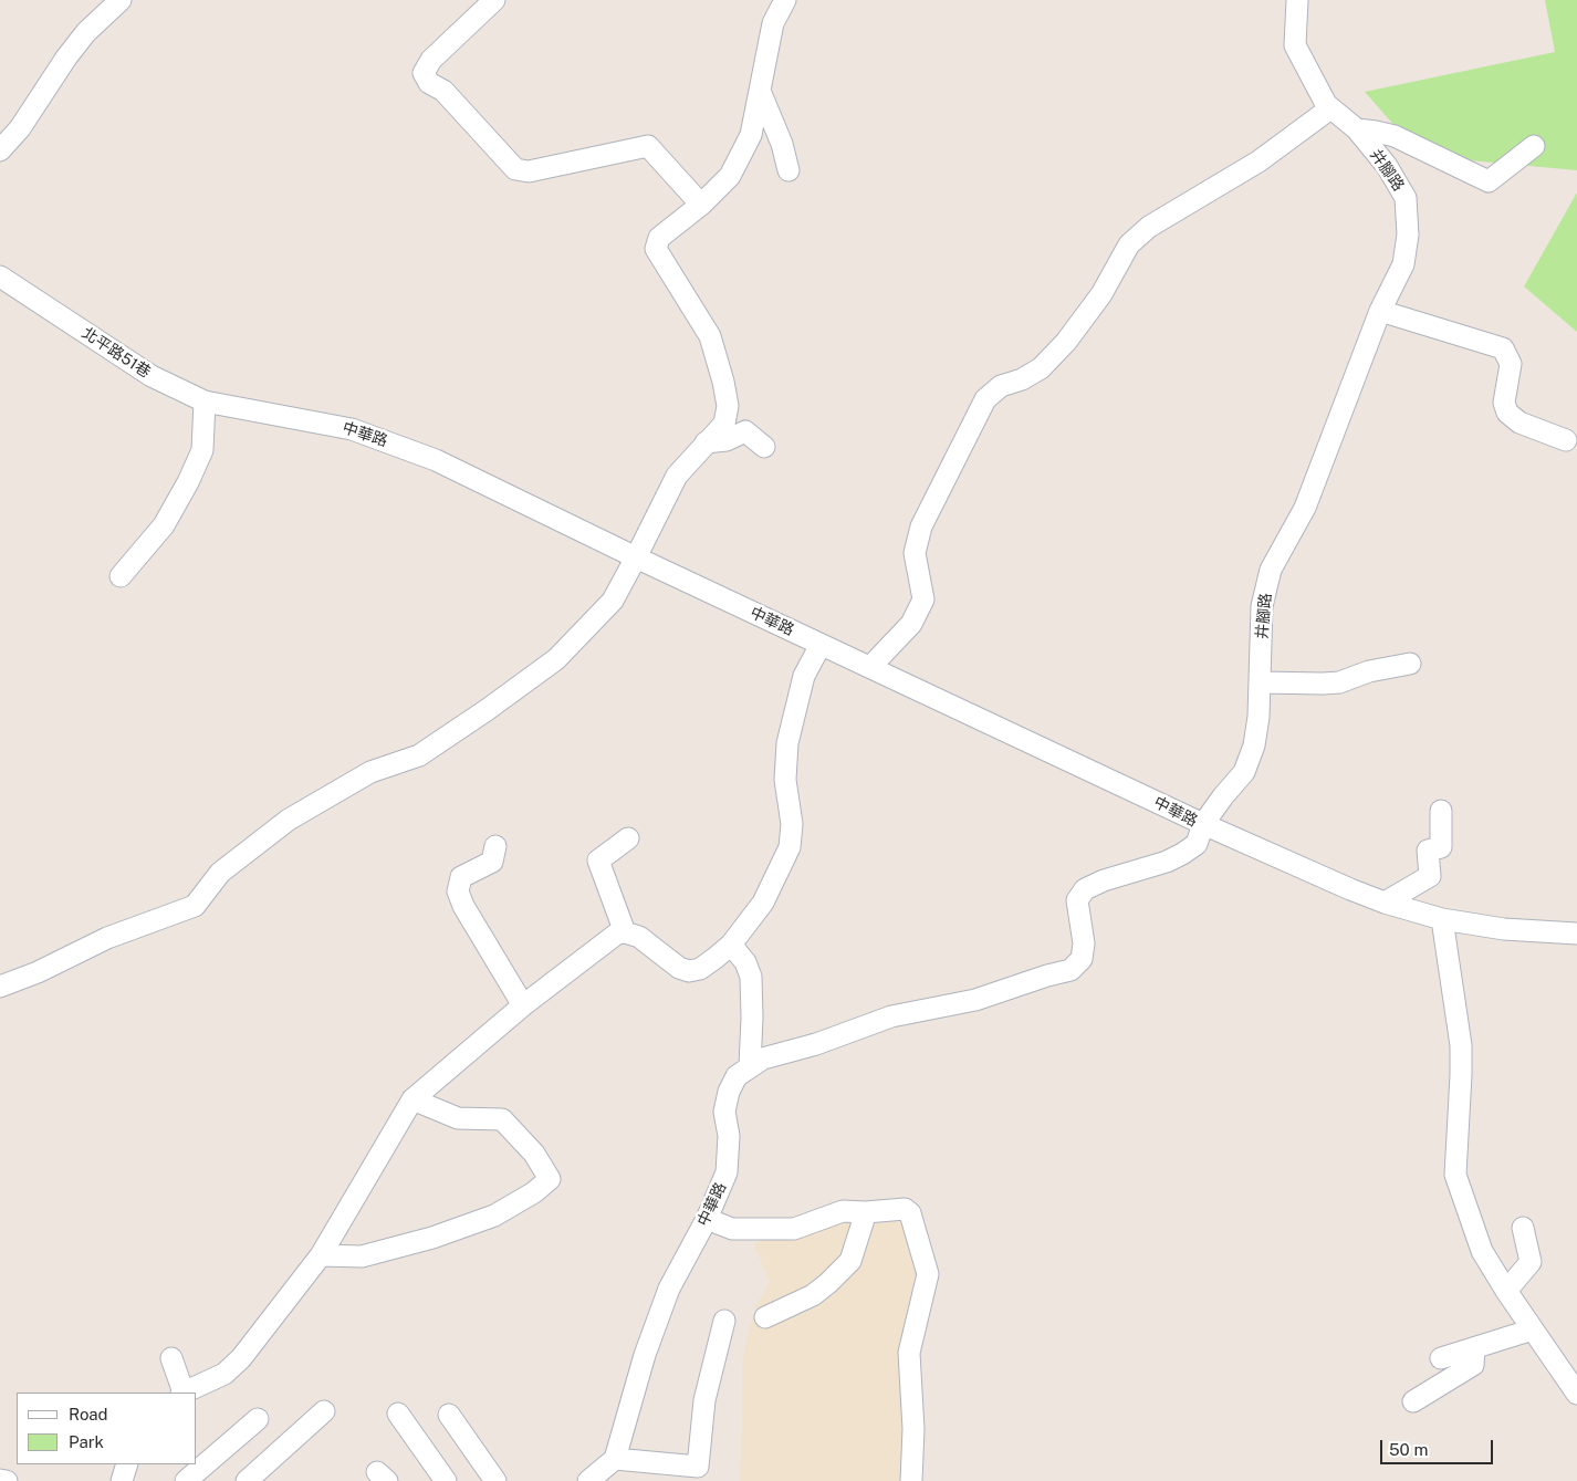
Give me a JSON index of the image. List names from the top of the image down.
{
  "streets": {
    "street": ["井腳路", "北平路51巷", "中華路"]
  },
  "crossings": [
    ["井腳路", "中華路"],
    ["北平路51巷", "中華路"]
  ],
  "legend": ["Road", "Park"],
  "scale_bar": "50 m"
}
